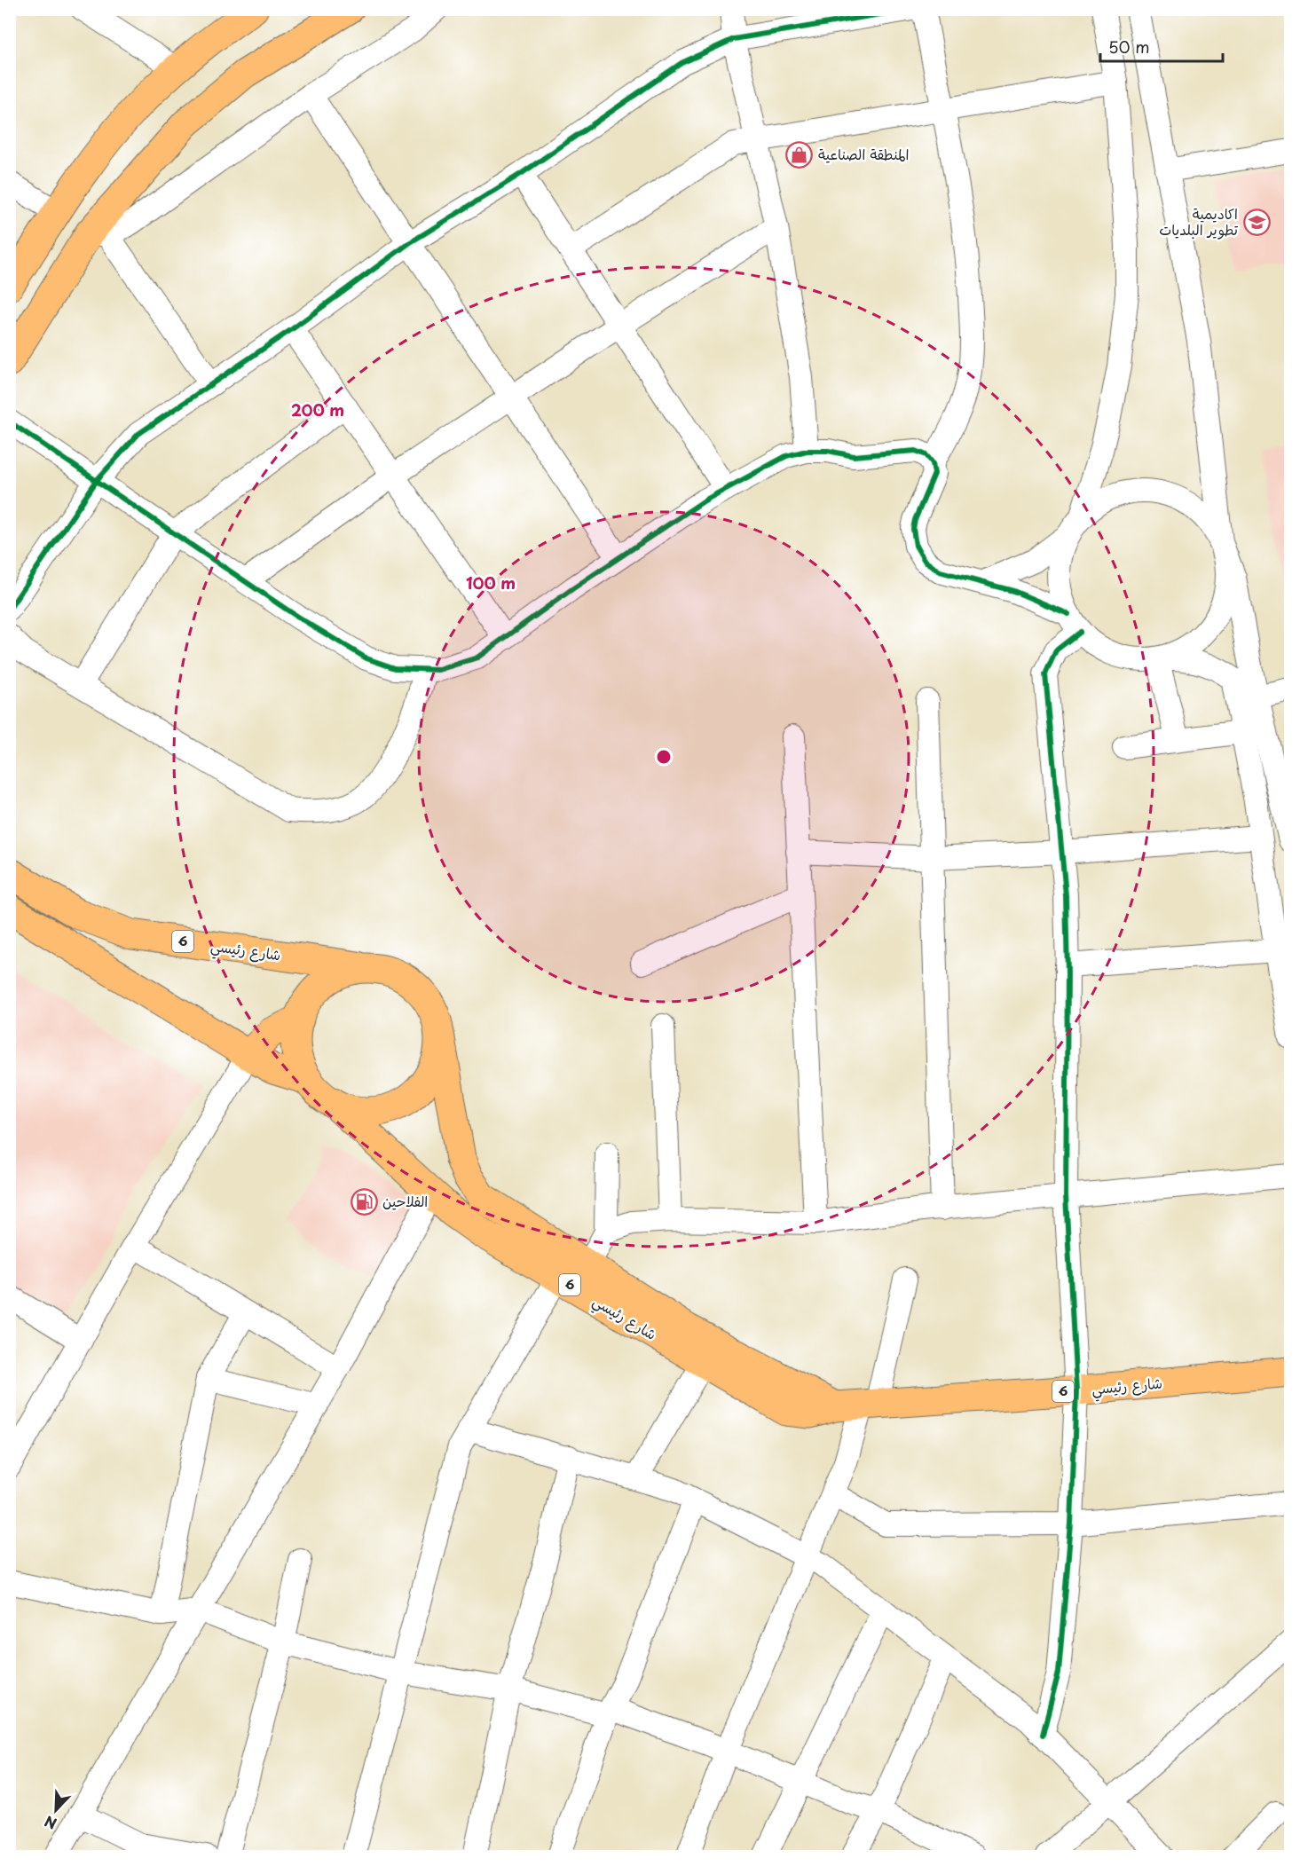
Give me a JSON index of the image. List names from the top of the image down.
{
  "streets": {
    "highway": ["6", "شارع رئيسي"]
  },
  "places": {
    "shop": ["المنطقة الصناعية"],
    "school or university": ["اكاديمية تطوير البلديات"],
    "fuel station": ["الفلاحين"]
  },
  "scale_bar": "50 m",
  "north": "bottom left",
  "rings": ["200 m", "100 m"]
}
